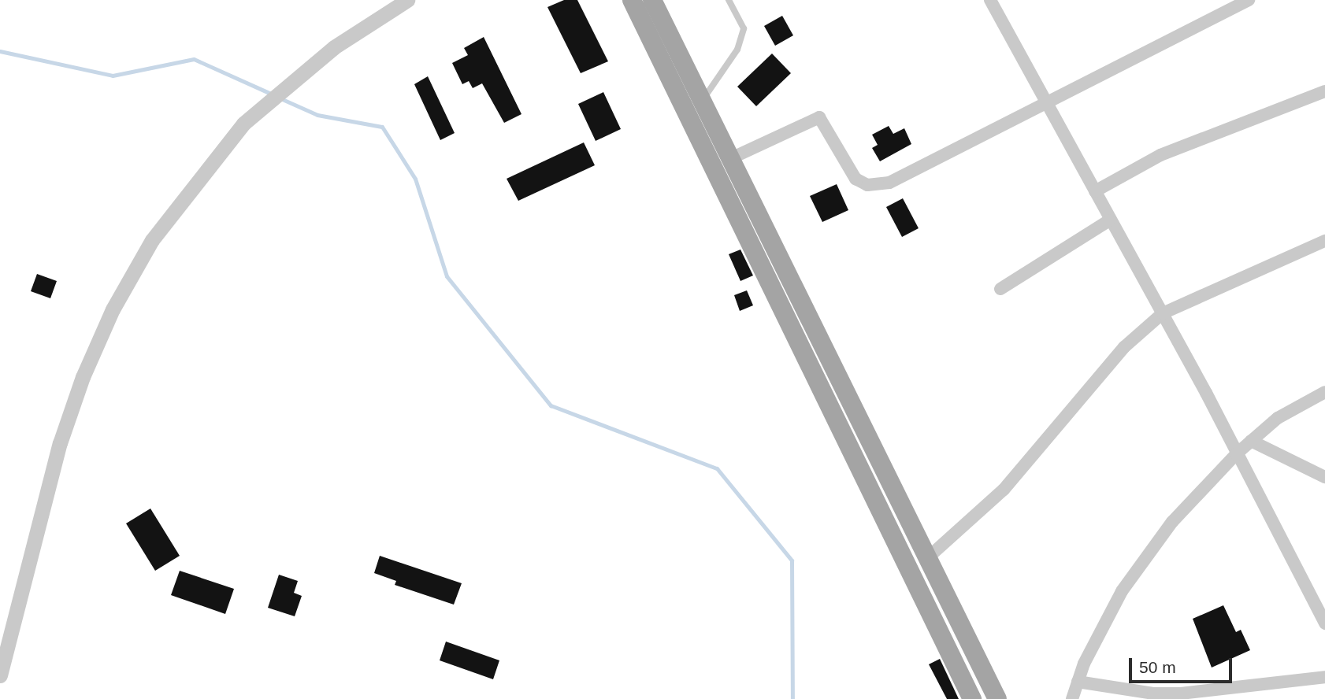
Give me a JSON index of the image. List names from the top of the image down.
{
  "scale_bar": "50 m"
}
